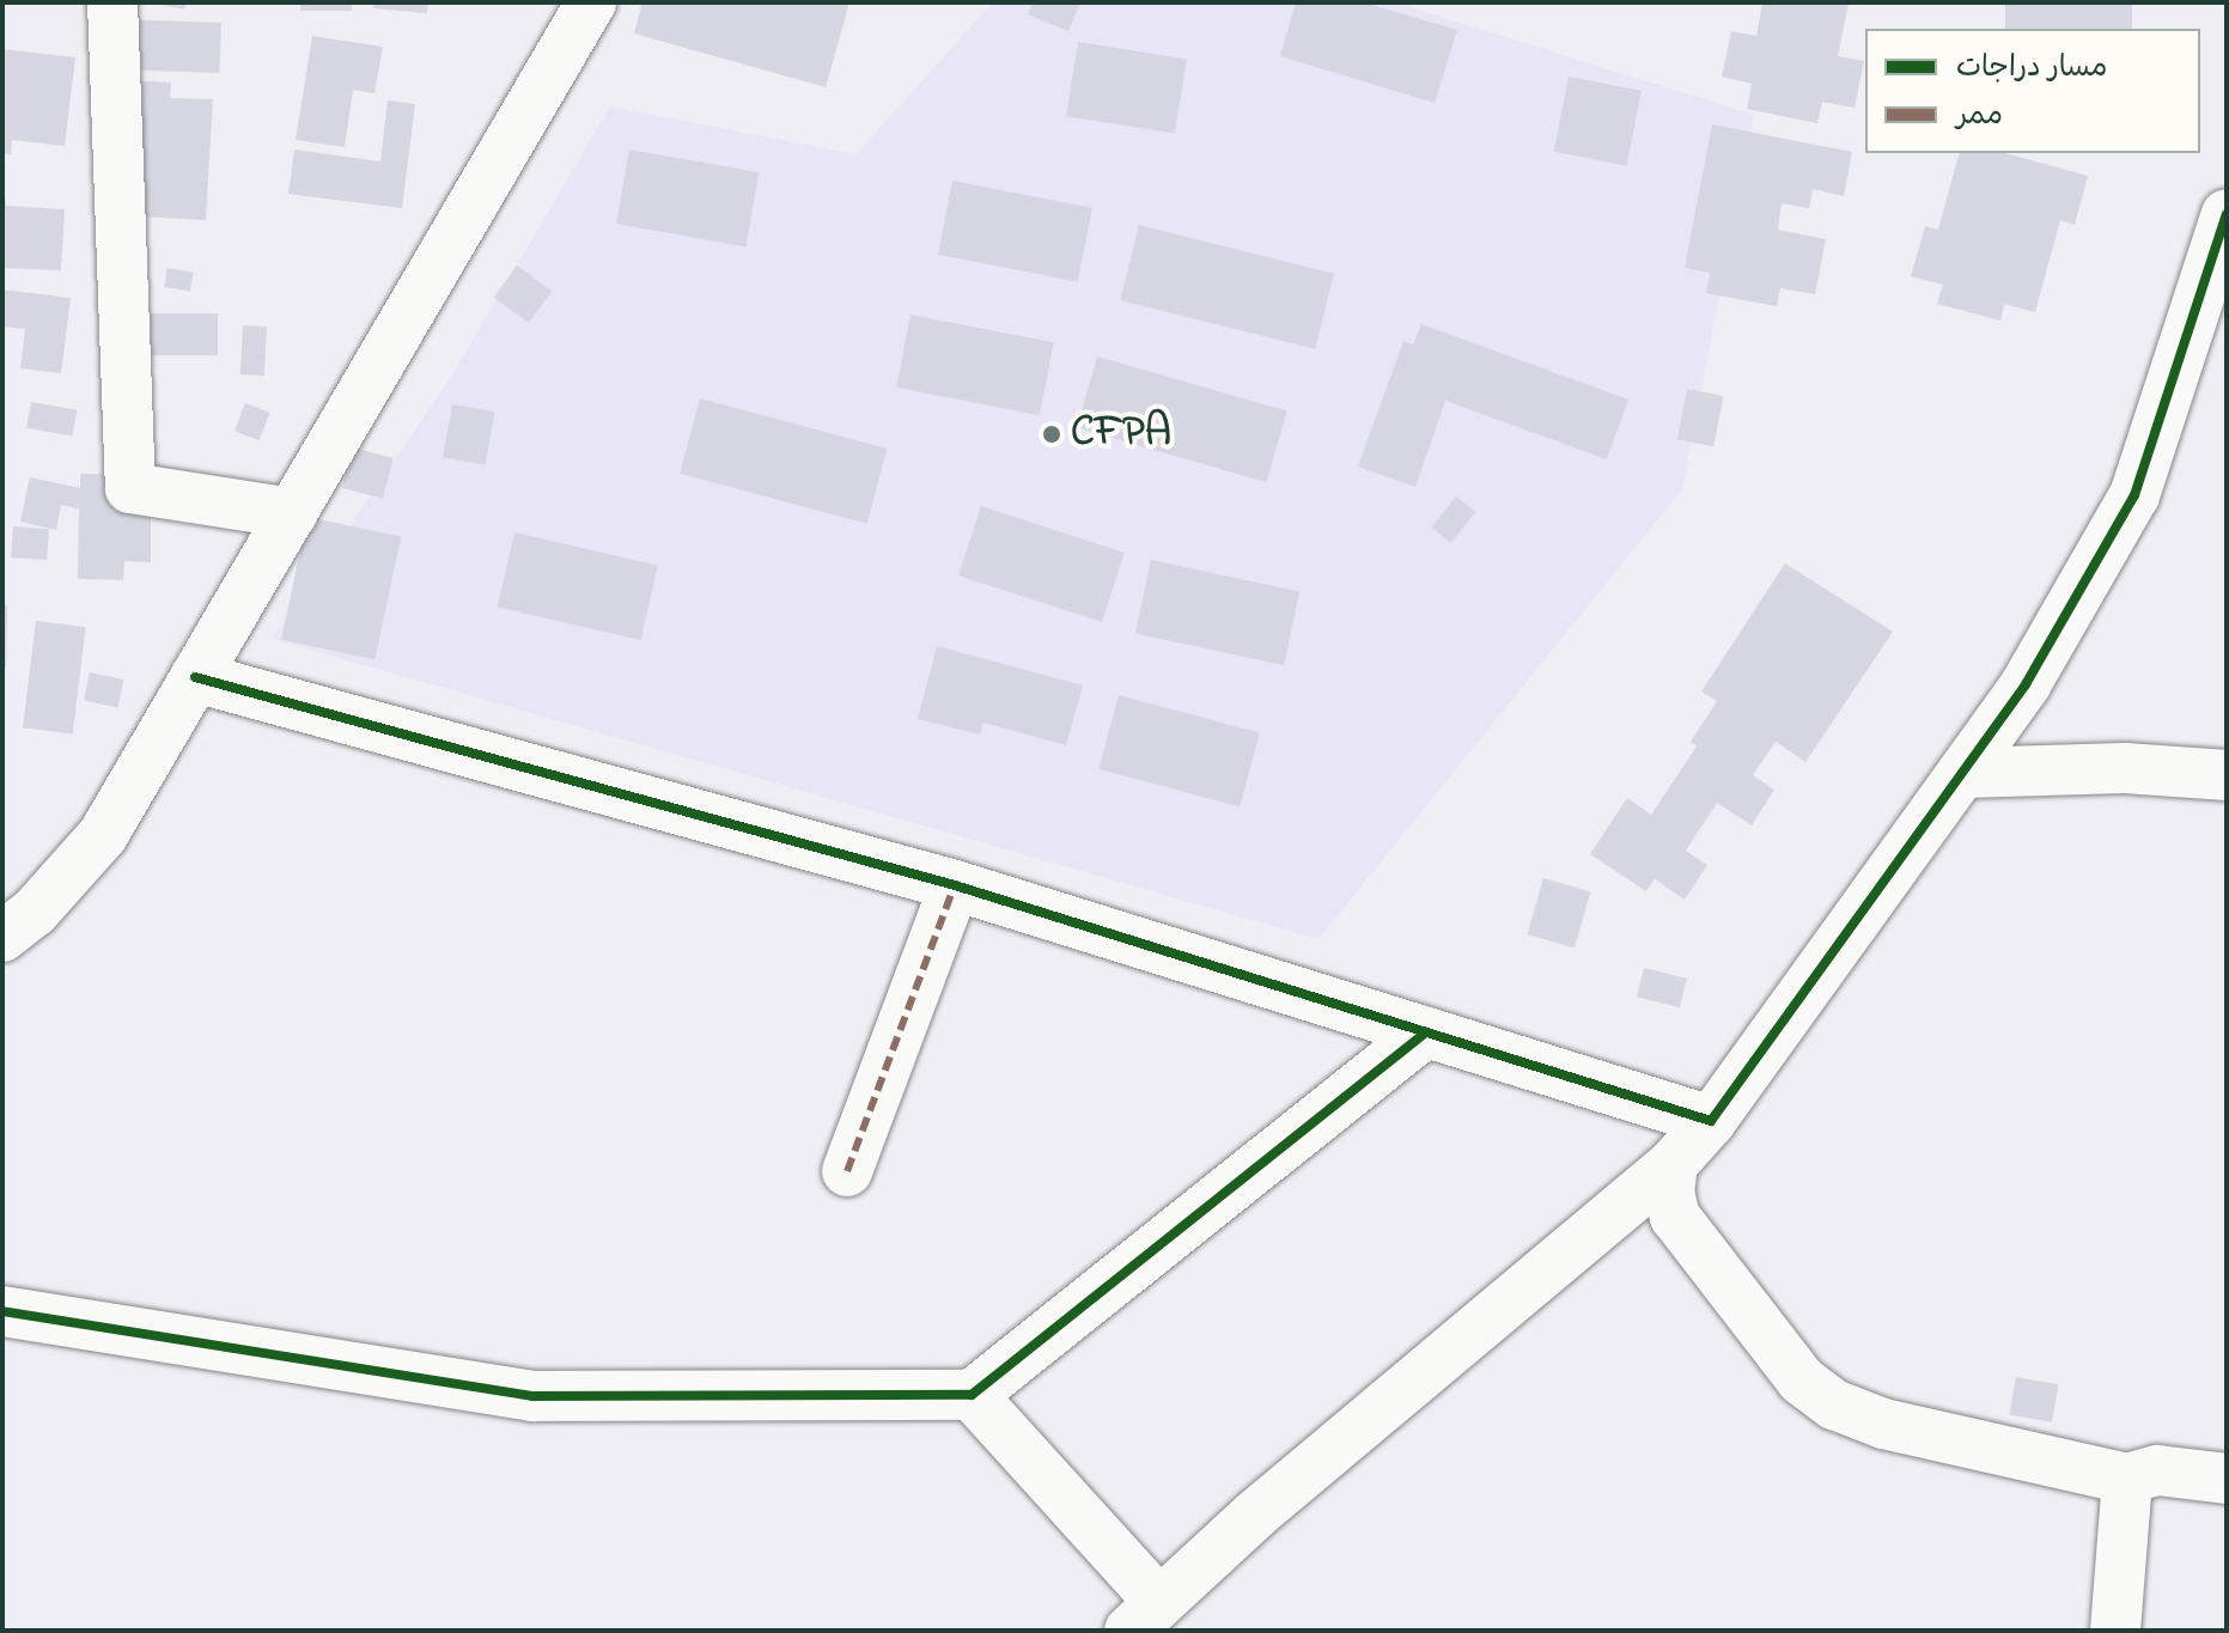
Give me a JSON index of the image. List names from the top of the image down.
{
  "places": ["CFPA"],
  "legend": ["مسار دراجات", "ممر"]
}
